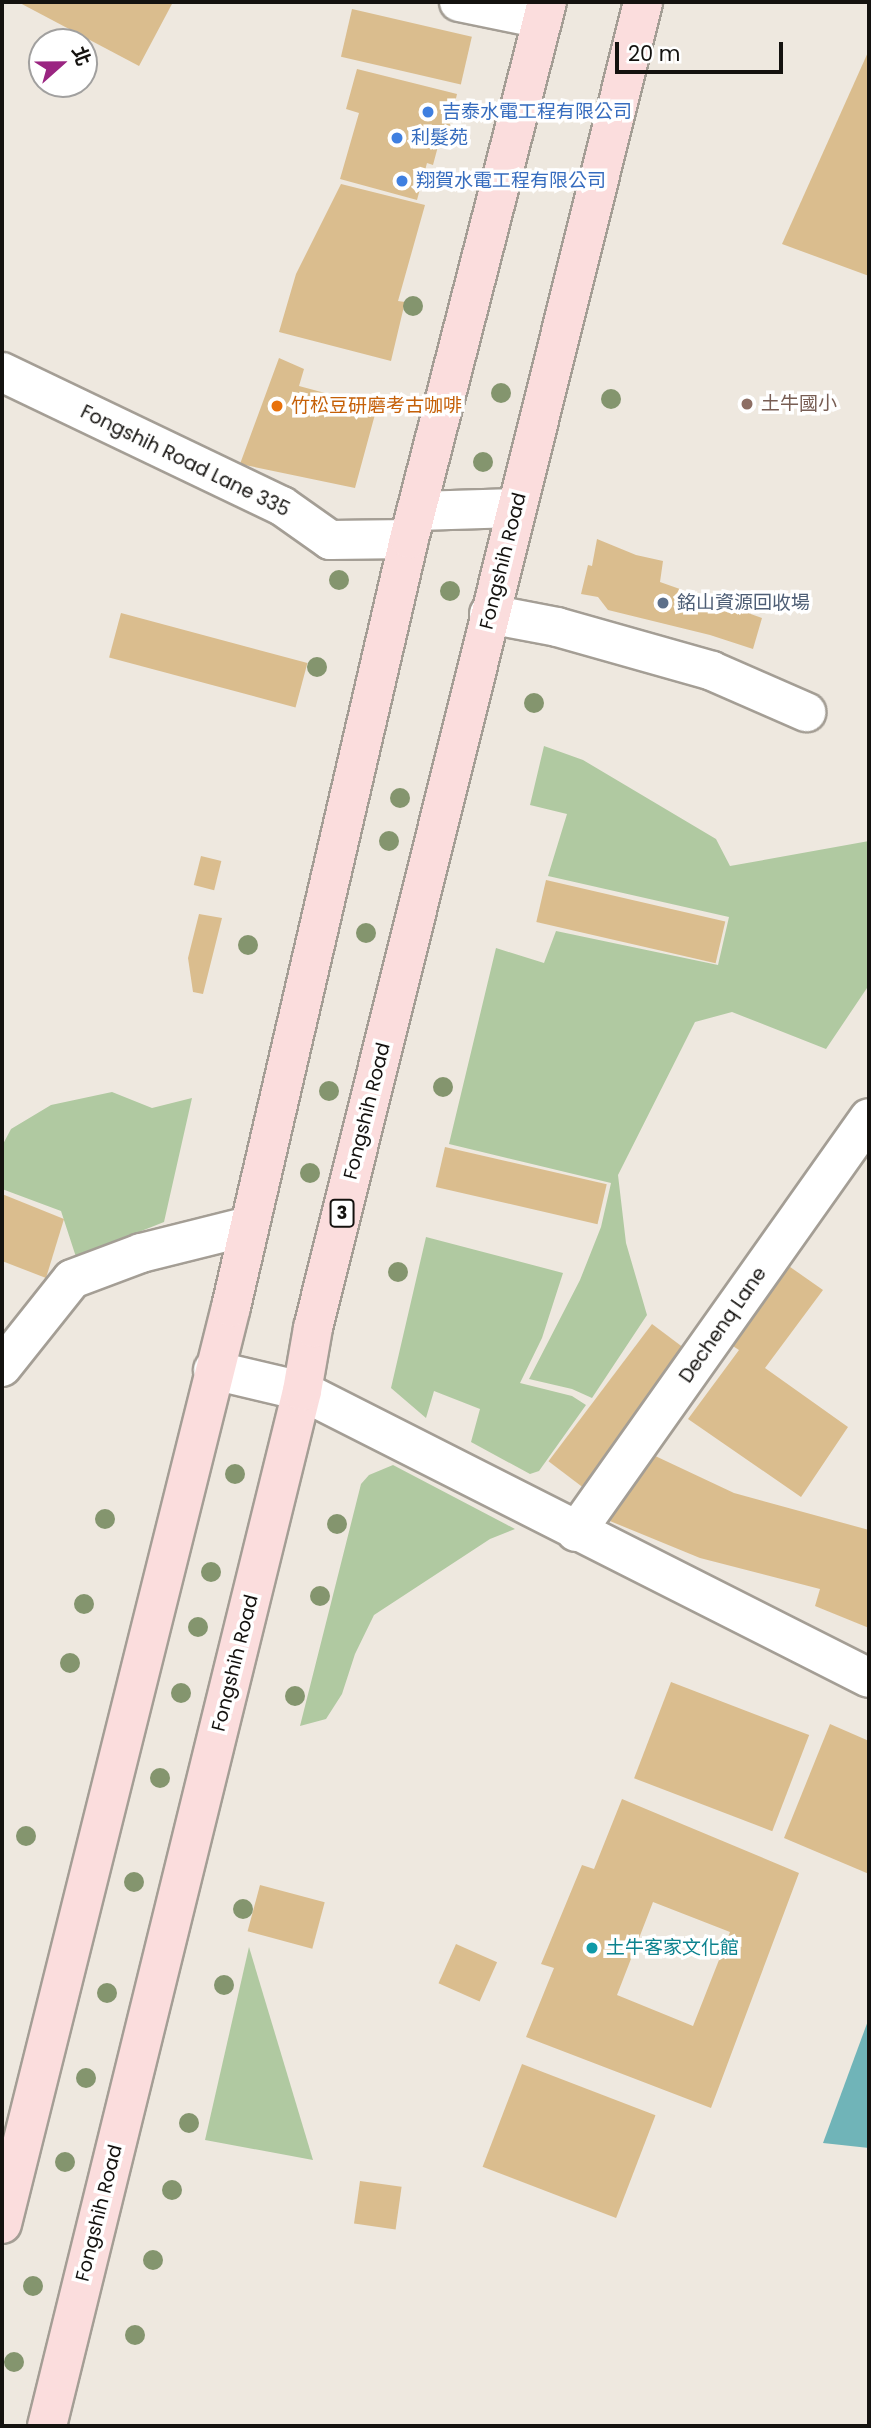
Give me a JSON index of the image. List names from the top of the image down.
{
  "streets": {
    "main road": ["Fongshih Road", "3"],
    "street": ["Fongshih Road Lane 335", "Dechenq Lane"]
  },
  "crossings": [
    ["Fongshih Road Lane 335", "Fongshih Road"]
  ],
  "places": [
    "吉泰水電工程有限公司",
    "利髮苑",
    "翔賀水電工程有限公司",
    "土牛國小",
    "竹松豆研磨考古咖啡",
    "銘山資源回收場",
    "土牛客家文化館"
  ],
  "scale_bar": "20 m",
  "north": "right"
}
